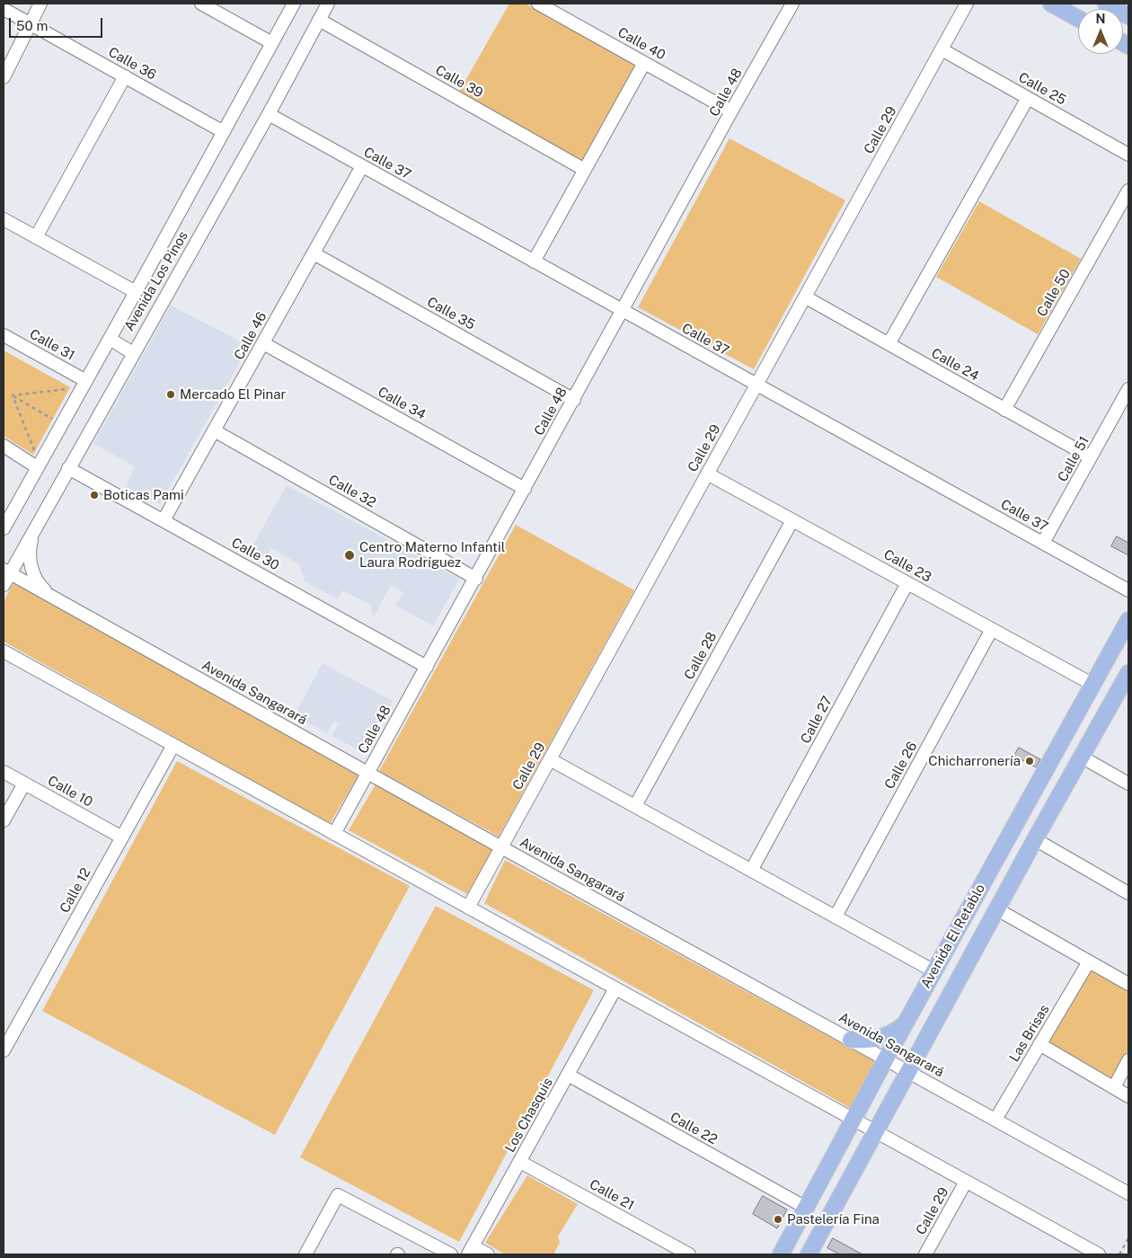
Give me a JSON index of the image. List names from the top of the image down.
{
  "streets": {
    "main road": ["Avenida El Retablo"],
    "street": [
      "Calle 40",
      "Calle 36",
      "Calle 39",
      "Calle 25",
      "Calle 48",
      "Calle 29",
      "Calle 37",
      "Avenida Los Pinos",
      "Calle 50",
      "Calle 35",
      "Calle 46",
      "Calle 31",
      "Calle 24",
      "Calle 34",
      "Calle 51",
      "Calle 32",
      "Calle 30",
      "Calle 23",
      "Calle 28",
      "Avenida Sangarará",
      "Calle 27",
      "Calle 26",
      "Calle 10",
      "Calle 12",
      "Las Brisas",
      "Los Chasquis",
      "Calle 22",
      "Calle 21"
    ]
  },
  "crossings": [
    ["Calle 40", "Calle 48"],
    ["Calle 36", "Avenida Los Pinos"],
    ["Calle 39", "Avenida Los Pinos"],
    ["Calle 25", "Calle 29"],
    ["Calle 48", "Calle 37"],
    ["Calle 48", "Calle 35"],
    ["Calle 48", "Calle 34"],
    ["Calle 48", "Calle 32"],
    ["Calle 48", "Calle 30"],
    ["Calle 48", "Avenida Sangarará"],
    ["Calle 29", "Calle 37"],
    ["Calle 29", "Calle 24"],
    ["Calle 29", "Calle 23"],
    ["Calle 29", "Avenida Sangarará"],
    ["Calle 37", "Avenida Los Pinos"],
    ["Calle 37", "Calle 46"],
    ["Calle 37", "Calle 51"],
    ["Avenida Los Pinos", "Calle 31"],
    ["Avenida Los Pinos", "Calle 30"],
    ["Avenida Los Pinos", "Avenida Sangarará"],
    ["Calle 50", "Calle 24"],
    ["Calle 35", "Calle 46"],
    ["Calle 46", "Calle 34"],
    ["Calle 46", "Calle 32"],
    ["Calle 46", "Calle 30"],
    ["Calle 24", "Calle 51"],
    ["Calle 23", "Calle 28"],
    ["Calle 23", "Calle 27"],
    ["Calle 23", "Calle 26"],
    ["Calle 23", "Avenida El Retablo"],
    ["Avenida Sangarará", "Avenida El Retablo"],
    ["Avenida Sangarará", "Las Brisas"],
    ["Calle 10", "Calle 12"],
    ["Avenida El Retablo", "Calle 22"],
    ["Los Chasquis", "Calle 22"],
    ["Los Chasquis", "Calle 21"]
  ],
  "places": [
    "Mercado El Pinar",
    "Boticas Pami",
    "Centro Materno Infantil Laura Rodríguez",
    "Chicharronería",
    "Pastelería Fina"
  ],
  "scale_bar": "50 m",
  "north": "top"
}
